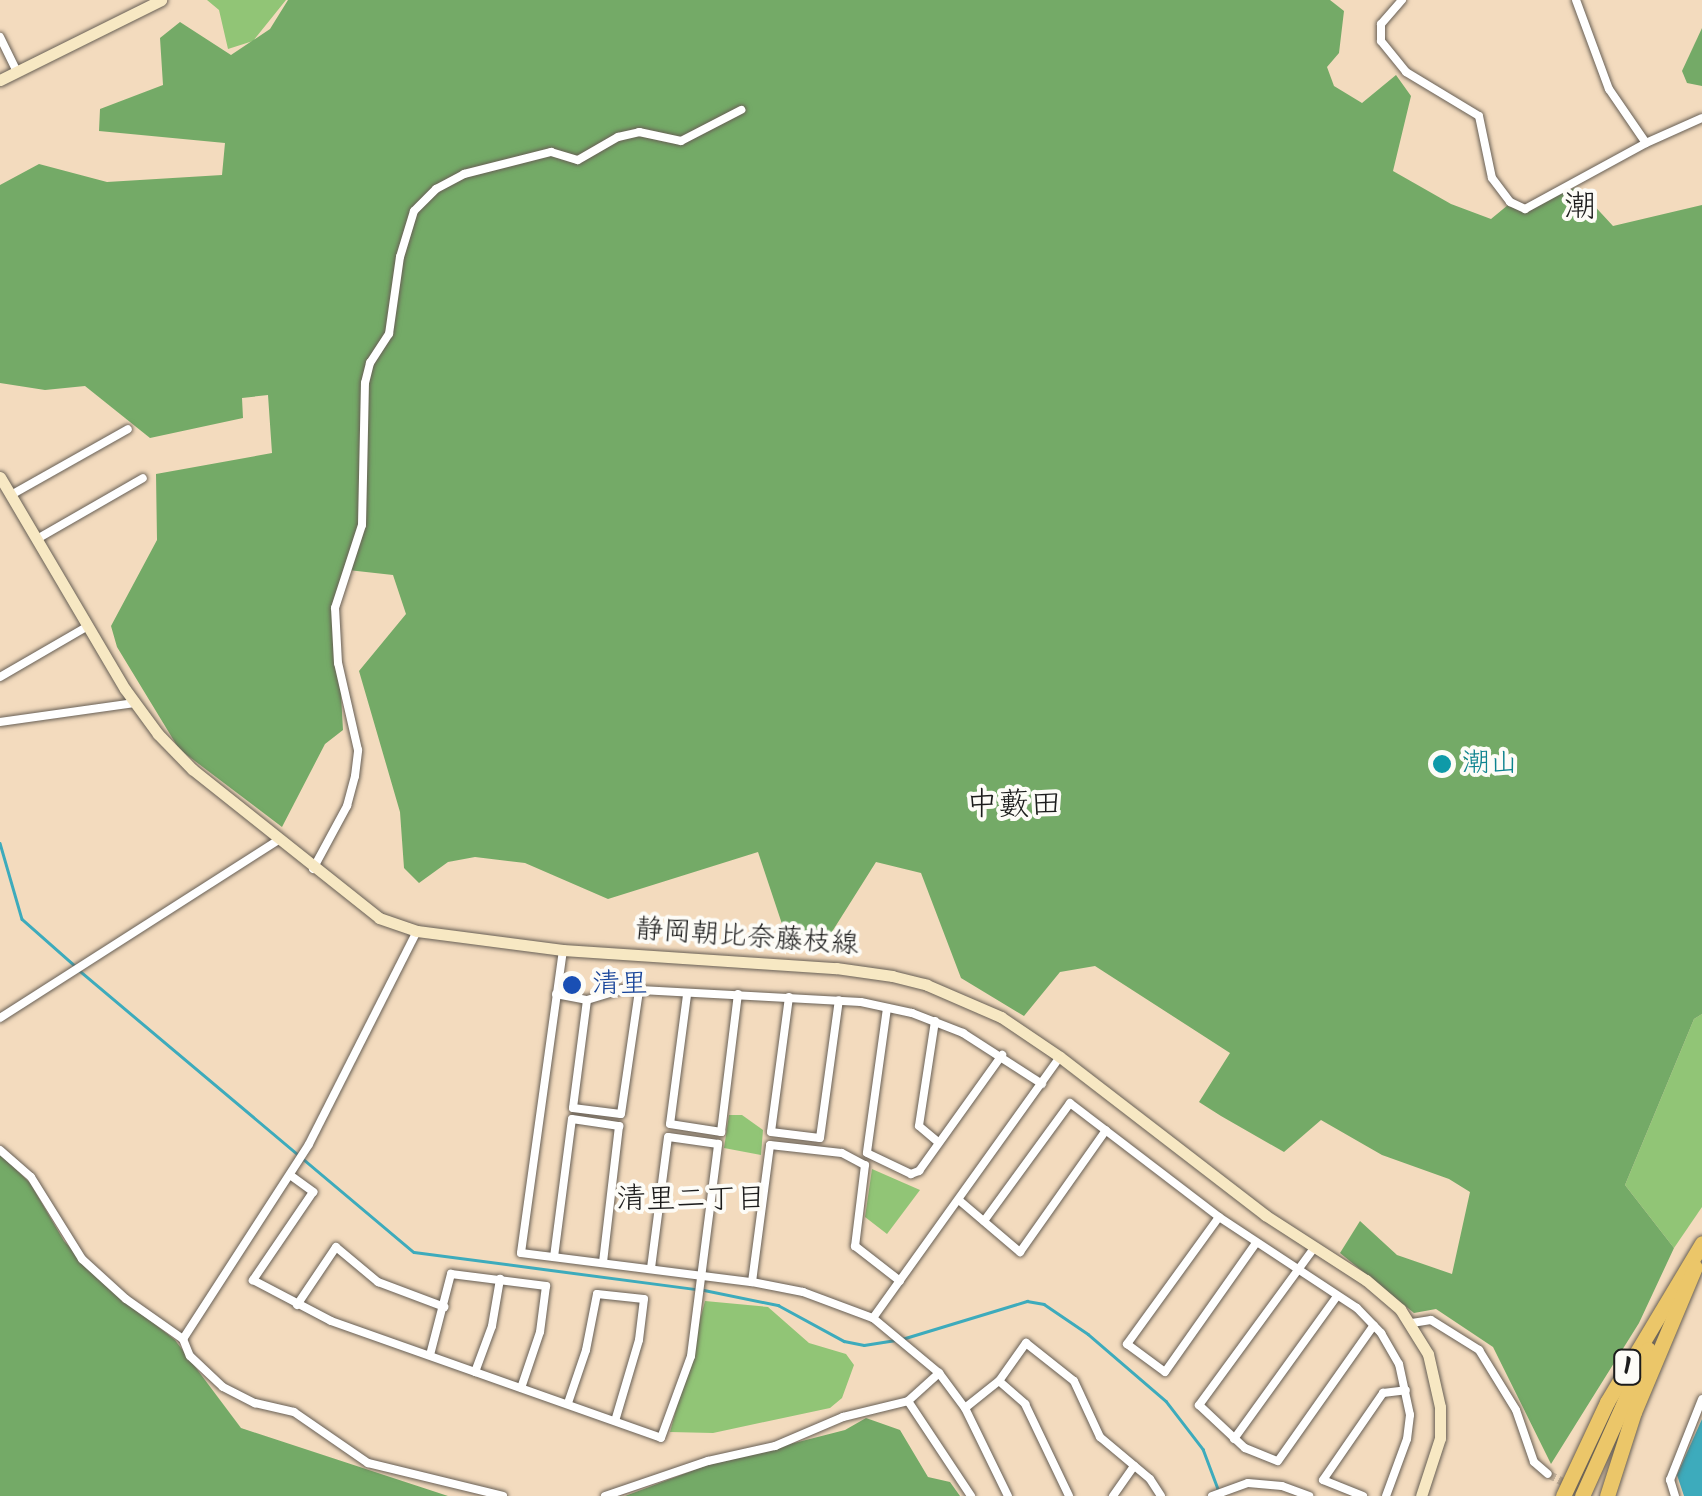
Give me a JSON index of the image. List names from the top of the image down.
{
  "streets": {
    "highway": ["1"],
    "main road": ["静岡朝比奈藤枝線"]
  },
  "districts": ["潮", "中藪田", "清里二丁目"],
  "places": ["潮山", "清里"]
}
